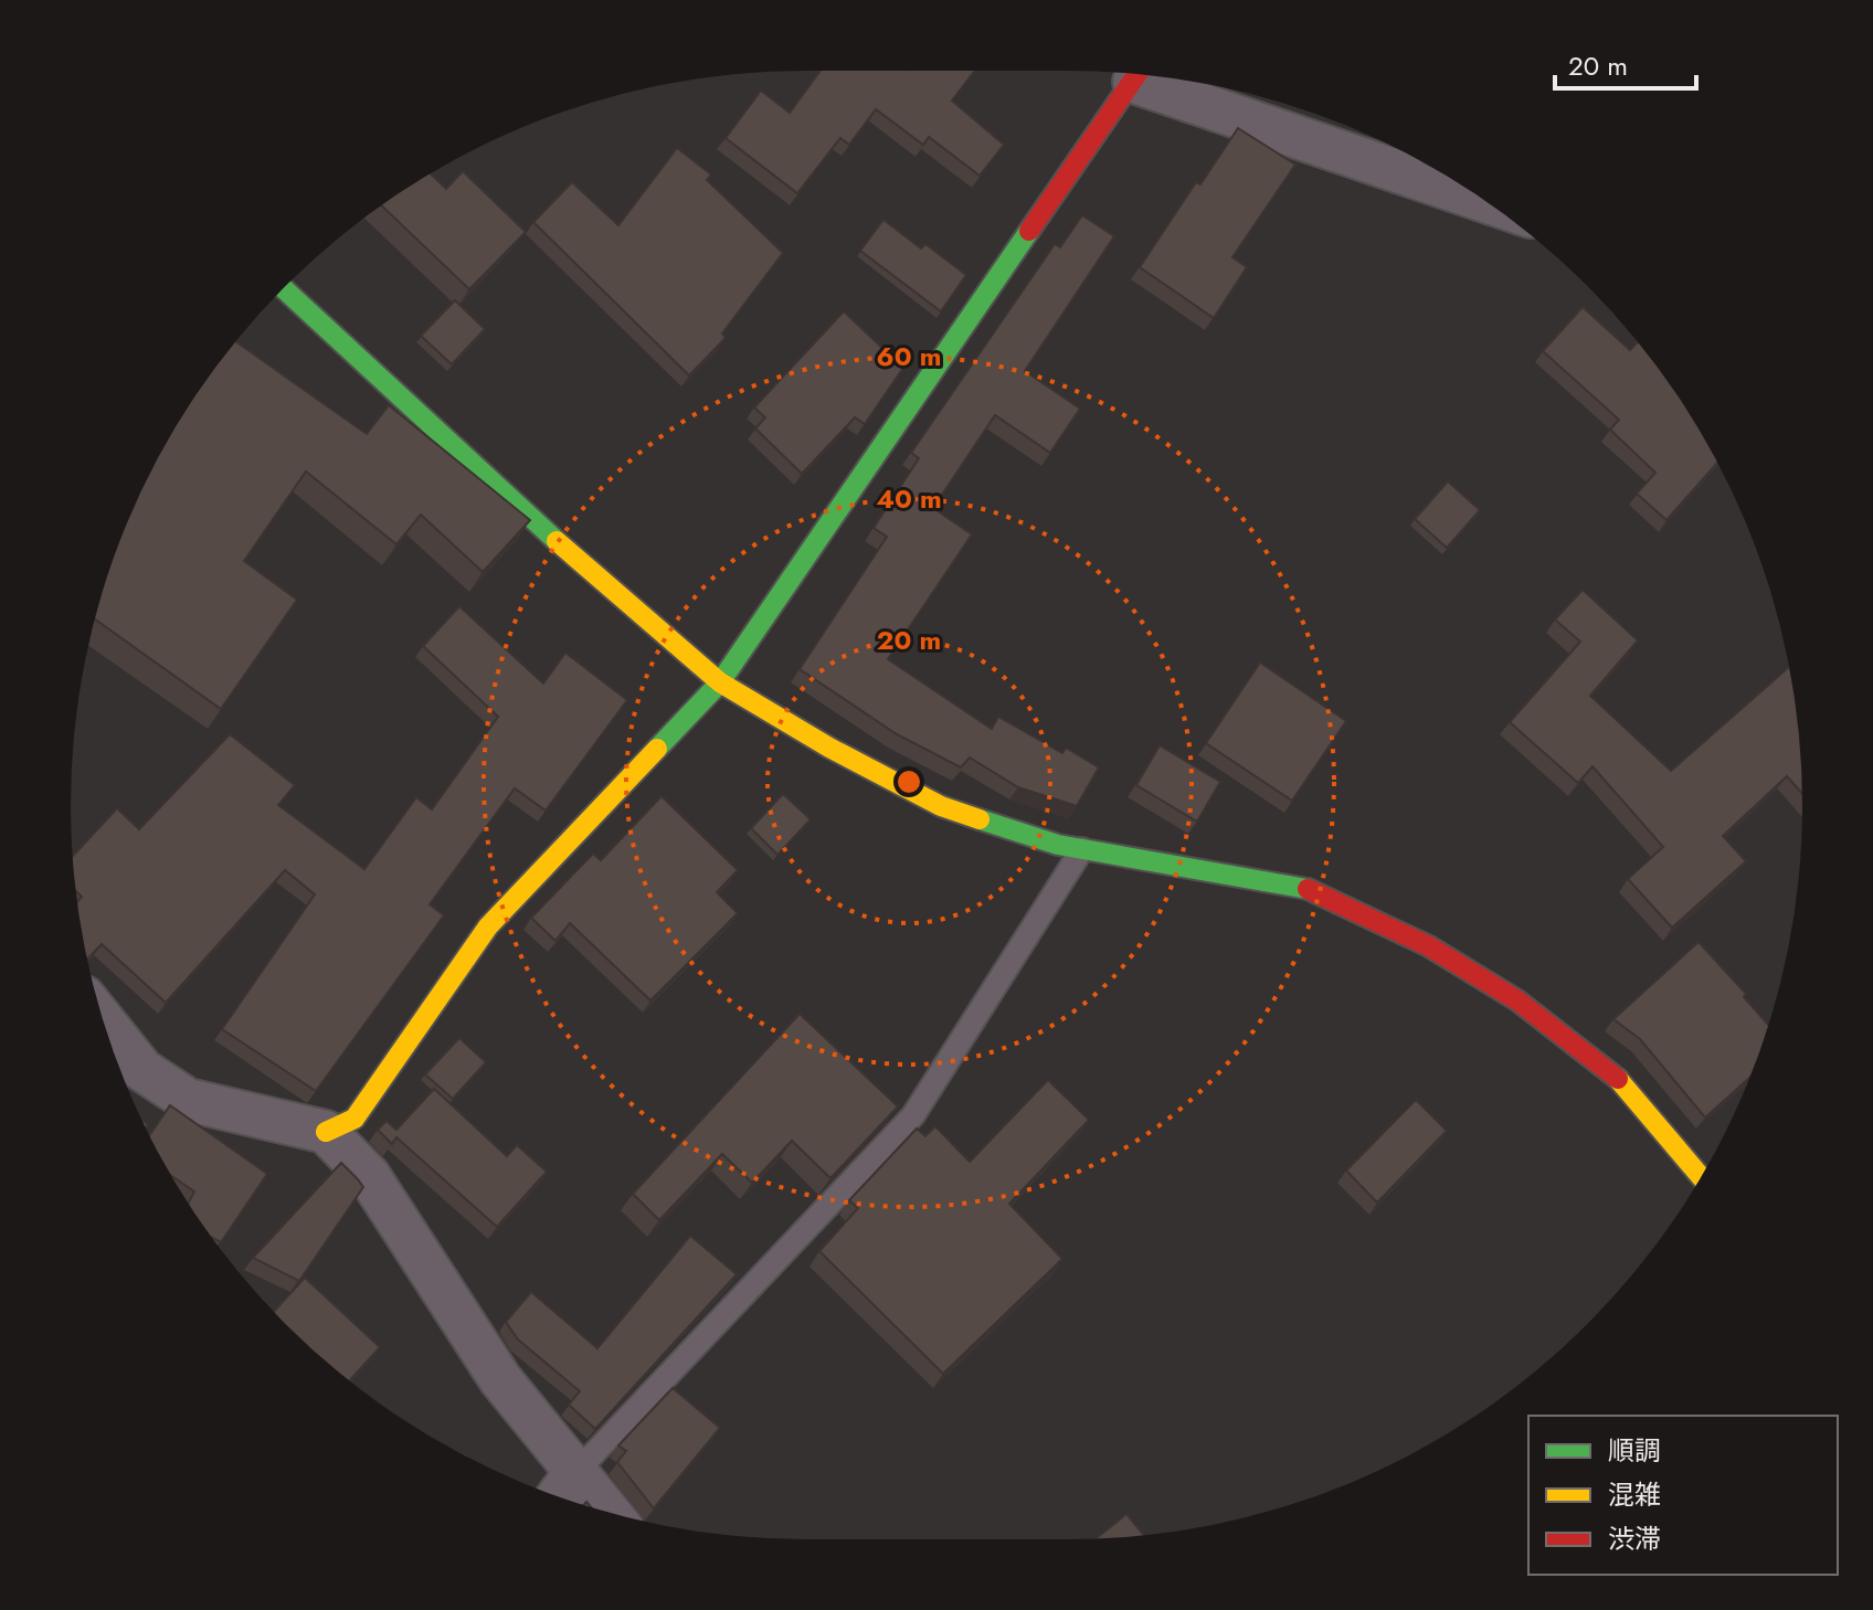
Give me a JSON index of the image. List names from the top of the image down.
{
  "legend": ["順調", "混雑", "渋滞"],
  "scale_bar": "20 m",
  "rings": ["60 m", "40 m", "20 m"]
}
